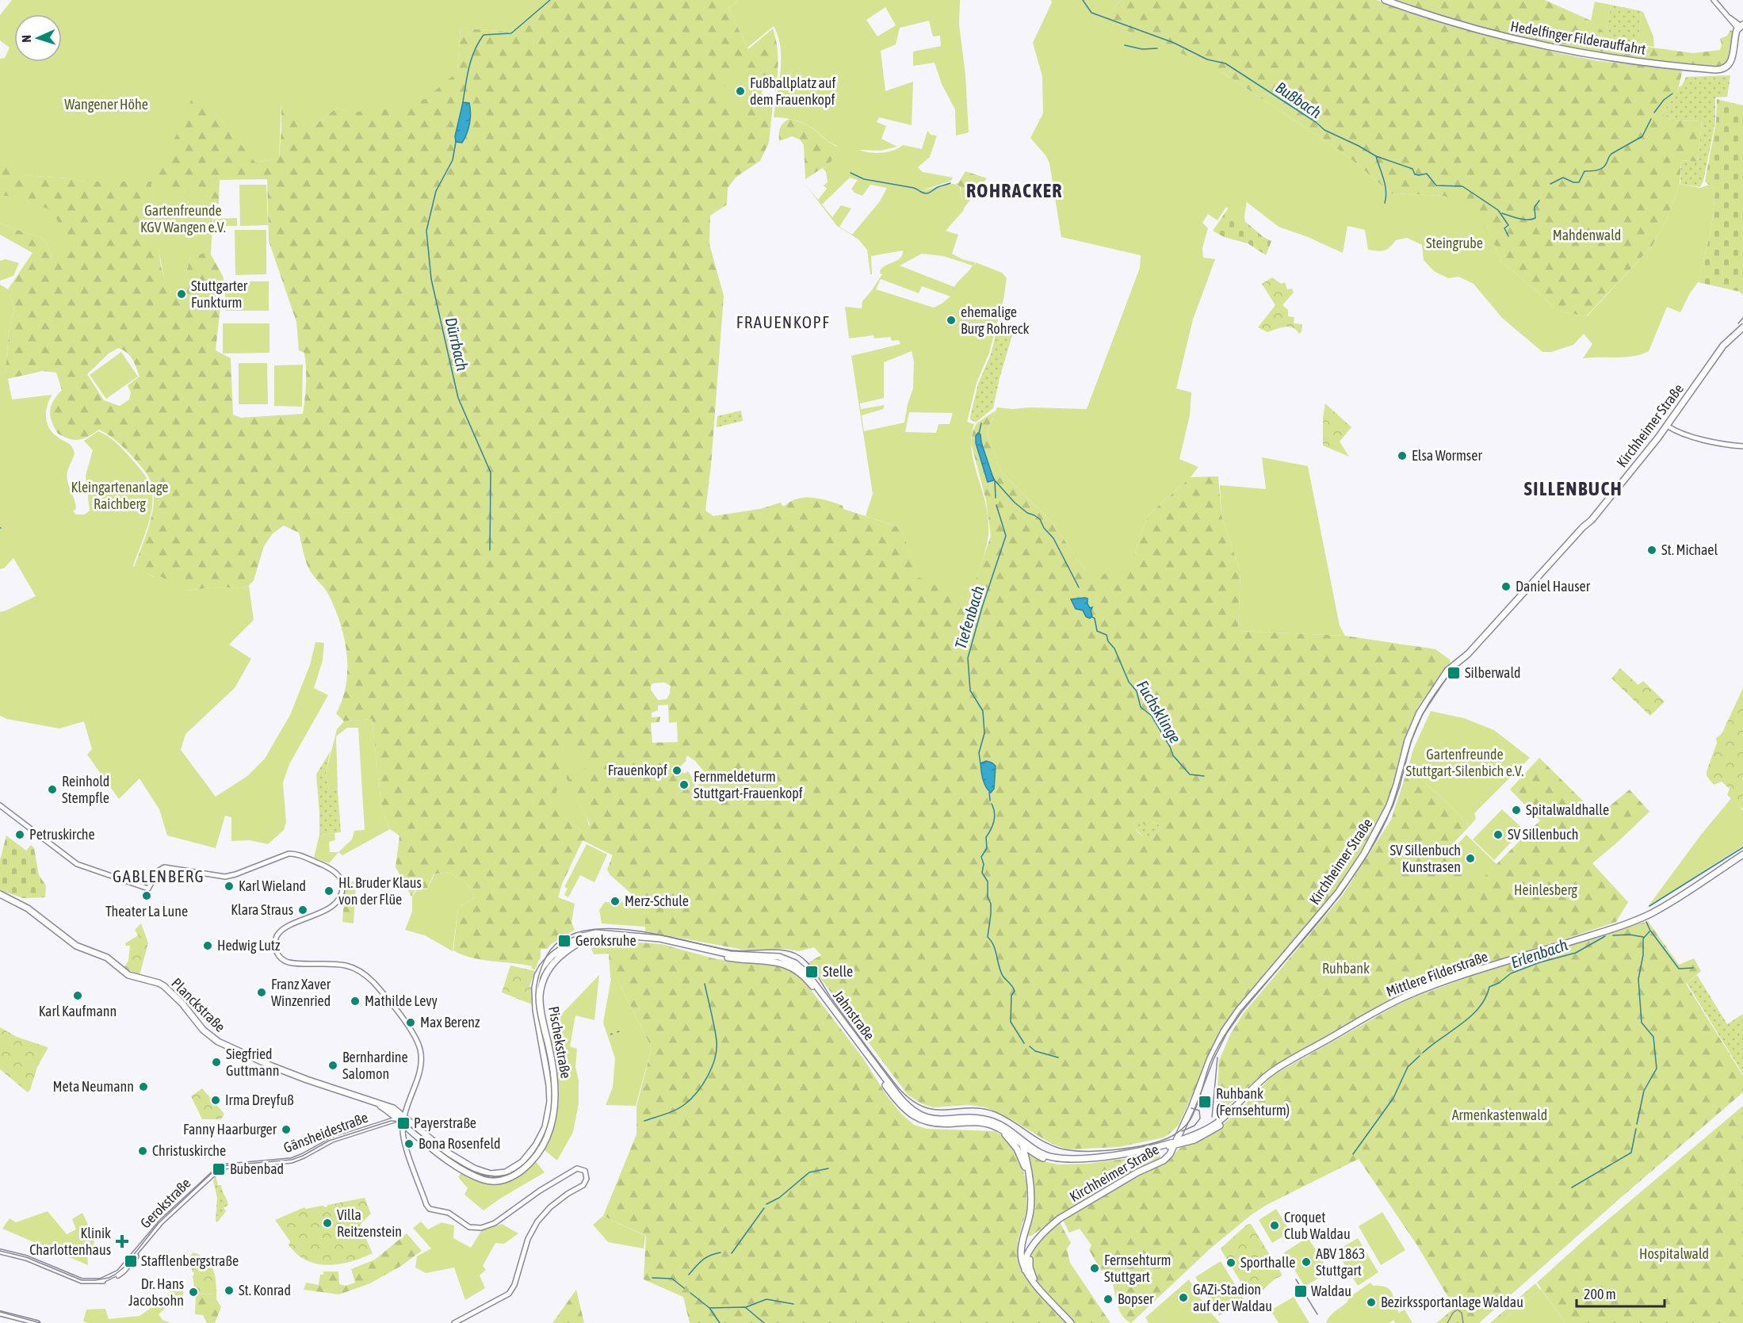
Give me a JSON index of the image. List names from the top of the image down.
{
  "streets": {
    "main road": [
      "Hedelfinger Filderauffahrt",
      "Kirchheimer Straße",
      "Mittlere Filderstraße",
      "Planckstraße",
      "Jahnstraße",
      "Pischekstraße"
    ],
    "street": ["Gänsheidestraße", "Gerokstraße"]
  },
  "crossings": [
    ["Kirchheimer Straße", "Mittlere Filderstraße"],
    ["Mittlere Filderstraße", "Jahnstraße"],
    ["Planckstraße", "Pischekstraße"],
    ["Planckstraße", "Gänsheidestraße"],
    ["Jahnstraße", "Pischekstraße"],
    ["Pischekstraße", "Gänsheidestraße"],
    ["Gänsheidestraße", "Gerokstraße"]
  ],
  "districts": [
    "ROHRACKER",
    "FRAUENKOPF",
    "SILLENBUCH",
    "GABLENBERG"
  ],
  "water": [
    "Bußbach",
    "Dürrbach",
    "Tiefenbach",
    "Fuchsklinge",
    "Erlenbach"
  ],
  "parks": [
    "Wangener Höhe",
    "Gartenfreunde KGV Wangen e.V.",
    "Mahdenwald",
    "Steingrube",
    "Kleingartenanlage Raichberg",
    "Gartenfreunde Stuttgart-Silenbich e.V.",
    "Heinlesberg",
    "Ruhbank",
    "Armenkastenwald",
    "Hospitalwald"
  ],
  "places": {
    "other": [
      "Fußballplatz auf dem Frauenkopf",
      "Stuttgarter Funkturm",
      "ehemalige Burg Rohreck",
      "Elsa Wormser",
      "St. Michael",
      "Daniel Hauser",
      "Frauenkopf",
      "Fernmeldeturm Stuttgart-Frauenkopf",
      "Reinhold Stempfle",
      "Spitalwaldhalle",
      "Petruskirche",
      "SV Sillenbuch",
      "SV Sillenbuch Kunstrasen",
      "Karl Wieland",
      "Hl. Bruder Klaus von der Flüe",
      "Theater La Lune",
      "Merz-Schule",
      "Klara Straus",
      "Hedwig Lutz",
      "Franz Xaver Winzenried",
      "Karl Kaufmann",
      "Mathilde Levy",
      "Max Berenz",
      "Siegfried Guttmann",
      "Bernhardine Salomon",
      "Meta Neumann",
      "Irma Dreyfuß",
      "Fanny Haarburger",
      "Bona Rosenfeld",
      "Christuskirche",
      "Villa Reitzenstein",
      "Croquet Club Waldau",
      "ABV 1863 Stuttgart",
      "Sporthalle",
      "Fernsehturm Stuttgart",
      "St. Konrad",
      "Dr. Hans Jacobsohn",
      "GAZi-Stadion auf der Waldau",
      "Bopser",
      "Bezirkssportanlage Waldau"
    ],
    "transit": [
      "Silberwald",
      "Geroksruhe",
      "Stelle",
      "Ruhbank (Fernsehturm)",
      "Payerstraße",
      "Bubenbad",
      "Stafflenbergstraße",
      "Waldau"
    ],
    "health": ["Klinik Charlottenhaus"]
  },
  "scale_bar": "200 m",
  "north": "left"
}
